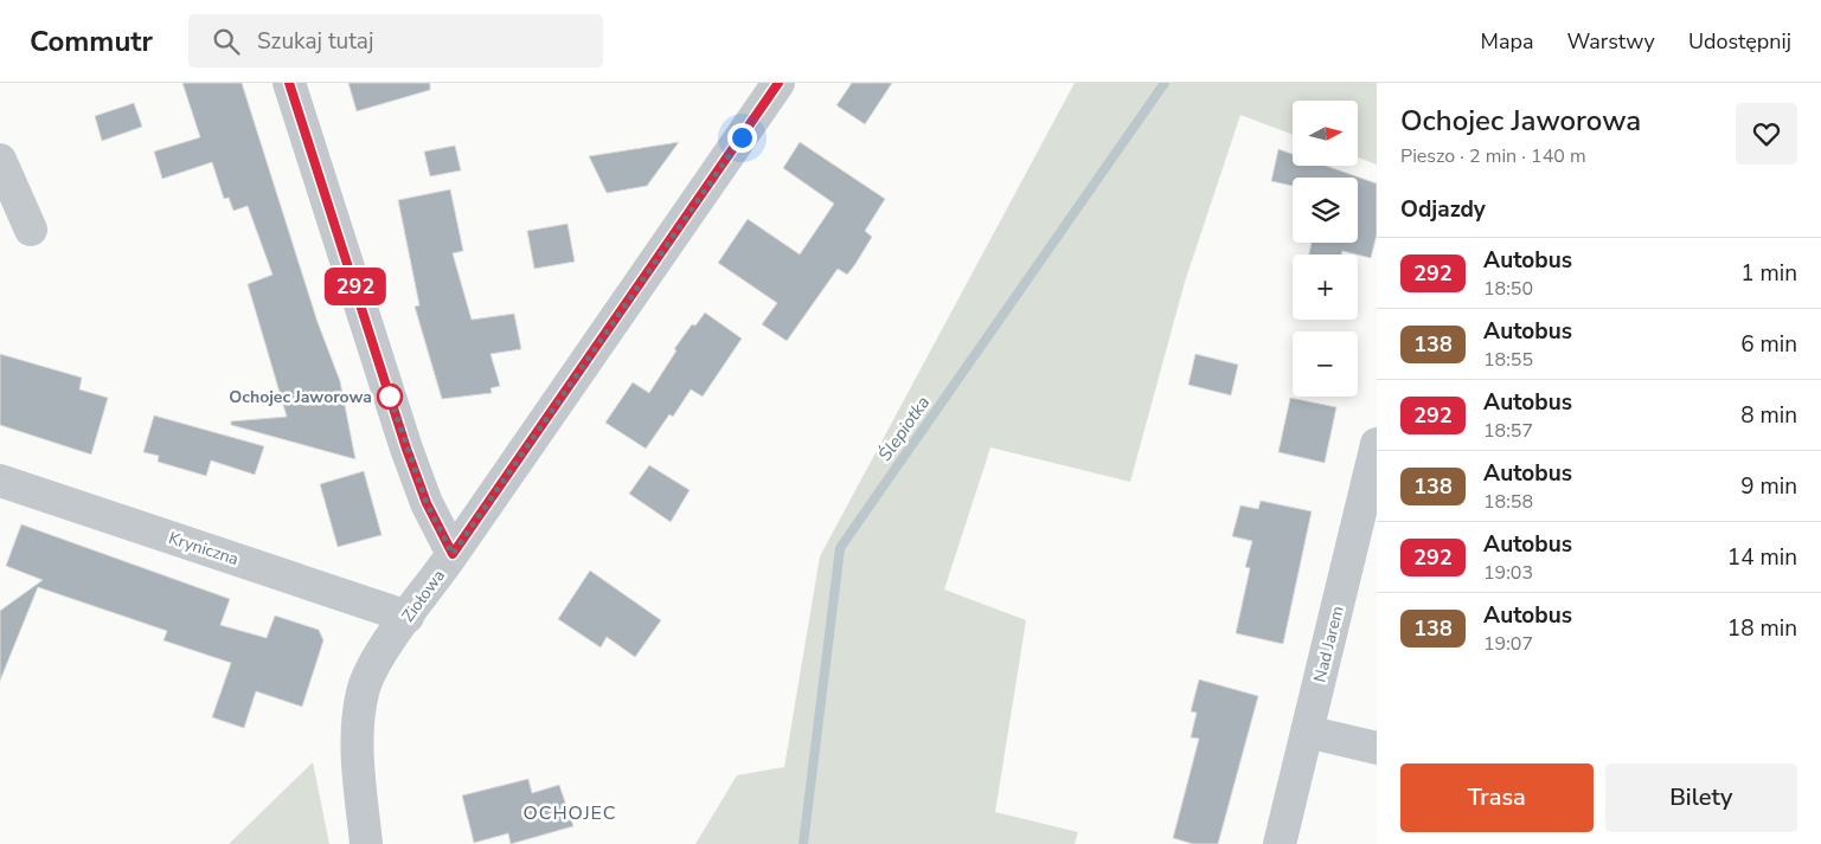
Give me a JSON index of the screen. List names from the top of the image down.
{
  "streets": {
    "street": ["Kryniczna", "Ziołowa", "Nad Jarem"]
  },
  "crossings": [
    ["Kryniczna", "Ziołowa"]
  ],
  "districts": ["OCHOJEC"],
  "water": ["Ślepiotka"],
  "places": ["Ochojec Jaworowa"],
  "lines": ["bus line 292"],
  "north": "right",
  "page": {
    "header": "Commutr",
    "search": "Szukaj tutaj",
    "nav": ["Mapa", "Warstwy", "Udostępnij"],
    "on_map": "292",
    "heading": [
      ["Ochojec Jaworowa", "Pieszo · 2 min · 140 m"],
      "Odjazdy"
    ],
    "map_buttons": ["+", "−"],
    "list": [
      {
        "mark": "292",
        "name": "Autobus",
        "note": "18:50",
        "value": "1 min"
      },
      {
        "mark": "138",
        "name": "Autobus",
        "note": "18:55",
        "value": "6 min"
      },
      {
        "mark": "292",
        "name": "Autobus",
        "note": "18:57",
        "value": "8 min"
      },
      {
        "mark": "138",
        "name": "Autobus",
        "note": "18:58",
        "value": "9 min"
      },
      {
        "mark": "292",
        "name": "Autobus",
        "note": "19:03",
        "value": "14 min"
      },
      {
        "mark": "138",
        "name": "Autobus",
        "note": "19:07",
        "value": "18 min"
      }
    ],
    "buttons": ["Trasa", "Bilety"]
  }
}
